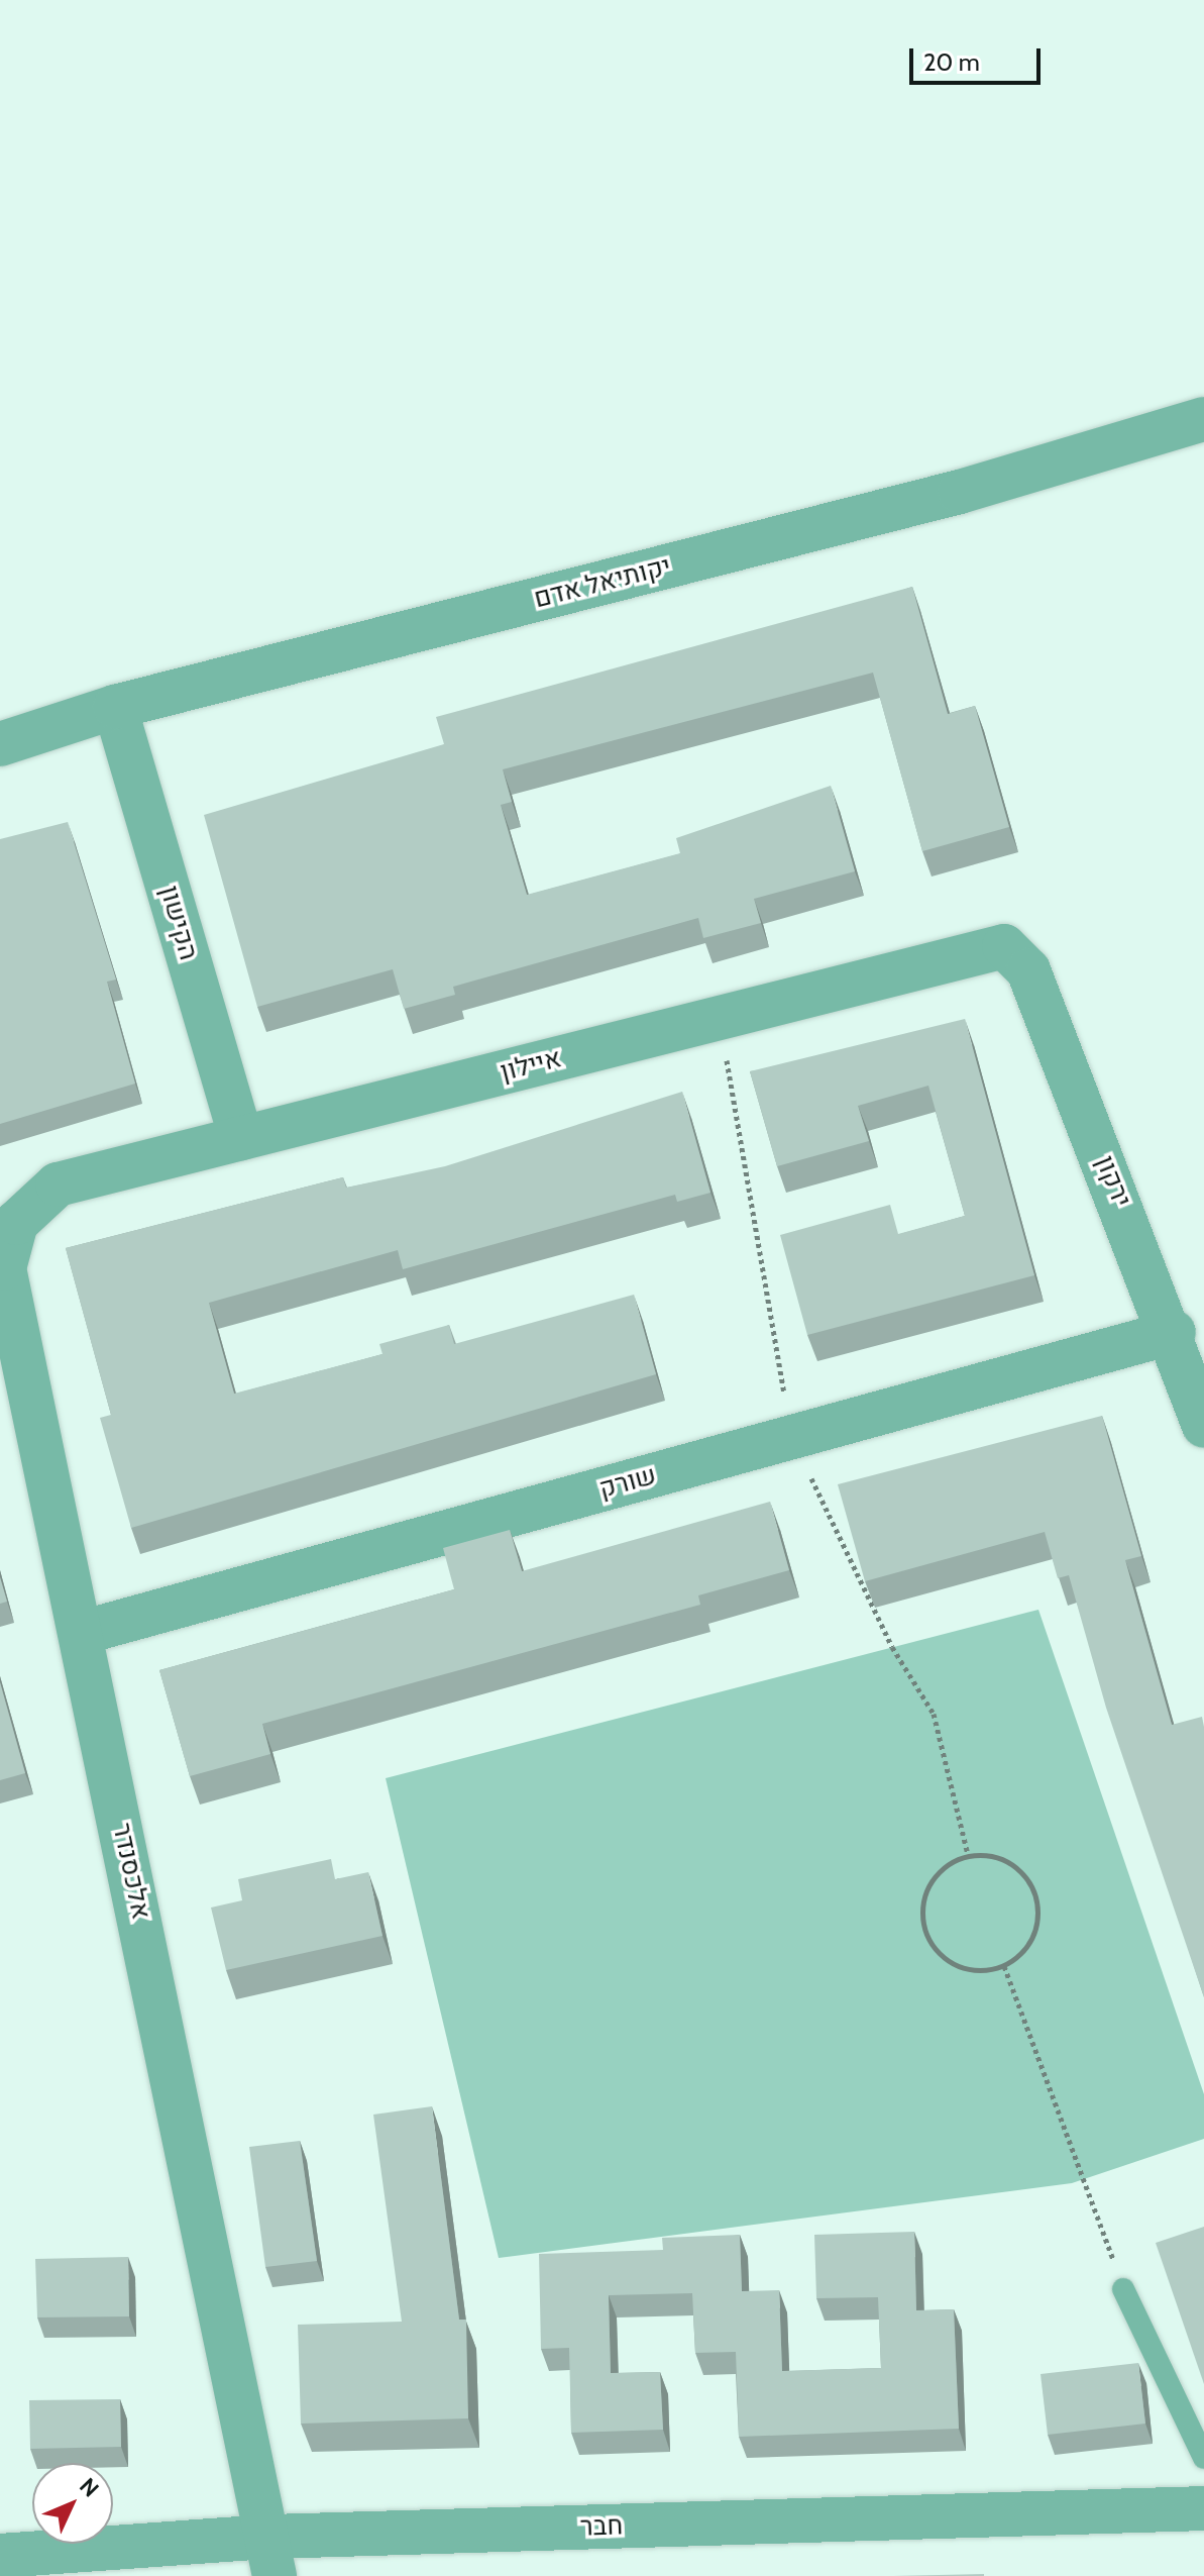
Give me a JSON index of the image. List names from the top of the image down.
{
  "streets": {
    "street": [
      "יקותיאל אדם",
      "הקישון",
      "איילון",
      "ירקון",
      "שורק",
      "אלכסנדר",
      "חבר"
    ]
  },
  "crossings": [
    ["יקותיאל אדם", "הקישון"],
    ["הקישון", "איילון"],
    ["איילון", "ירקון"],
    ["איילון", "אלכסנדר"],
    ["ירקון", "שורק"],
    ["שורק", "אלכסנדר"],
    ["אלכסנדר", "חבר"]
  ],
  "scale_bar": "20 m",
  "north": "top right"
}
